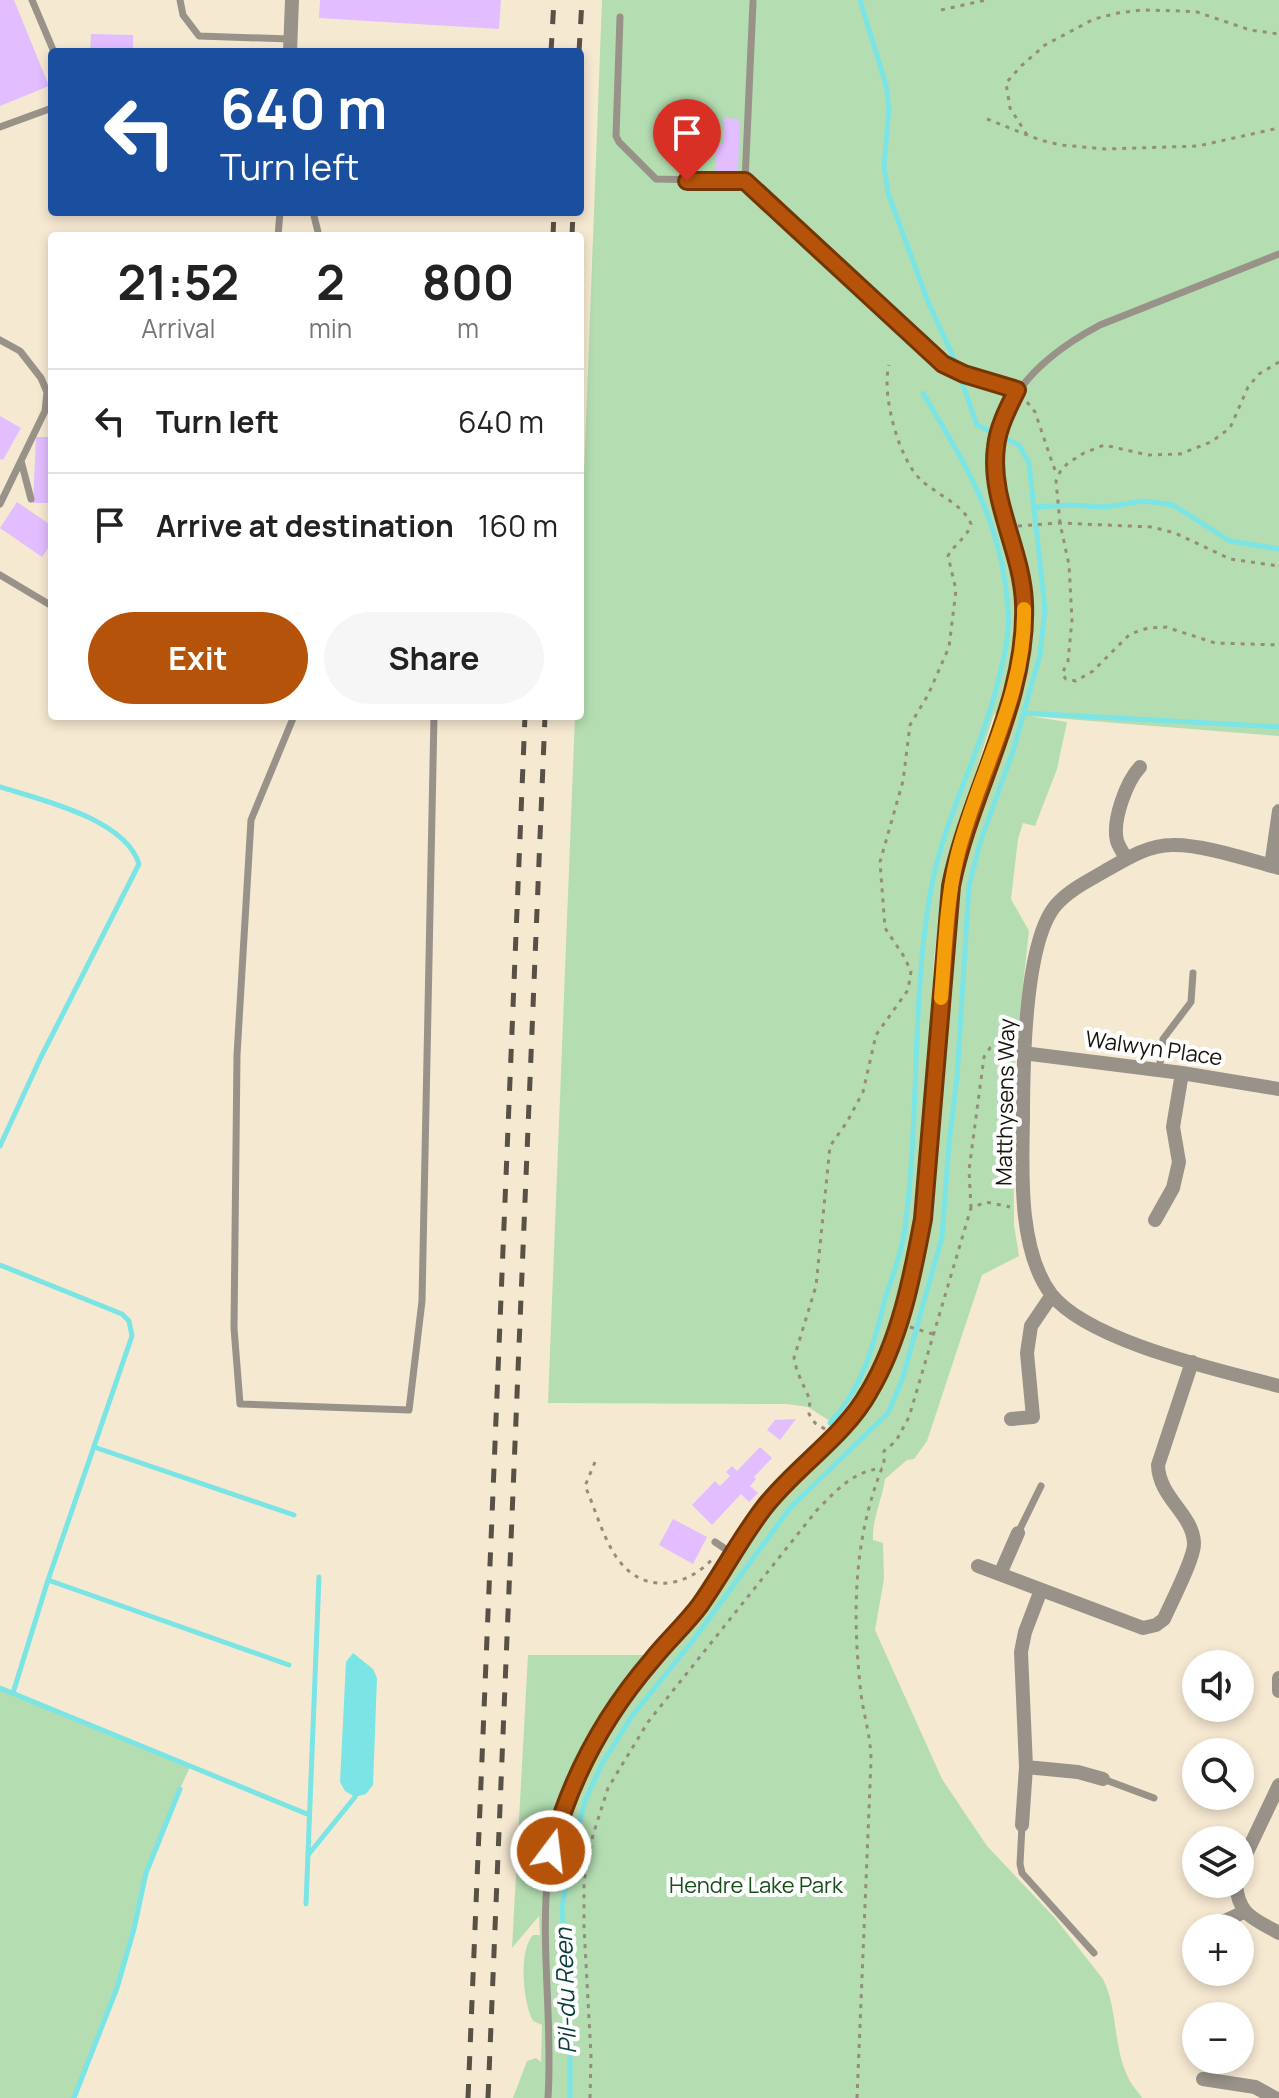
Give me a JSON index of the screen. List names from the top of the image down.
{
  "streets": {
    "street": ["Walwyn Place", "Matthysens Way"]
  },
  "crossings": [
    ["Walwyn Place", "Matthysens Way"]
  ],
  "water": ["Pil-du Reen"],
  "parks": ["Hendre Lake Park"],
  "page": {
    "turn": ["640 m", "Turn left"],
    "eta": [
      "21:52",
      "Arrival",
      "2",
      "min",
      "800",
      "m"
    ],
    "list": [
      {
        "name": "Turn left",
        "value": "640 m"
      },
      {
        "name": "Arrive at destination",
        "value": "160 m"
      }
    ],
    "buttons": ["Exit", "Share"],
    "map_buttons": ["+", "−"]
  }
}
